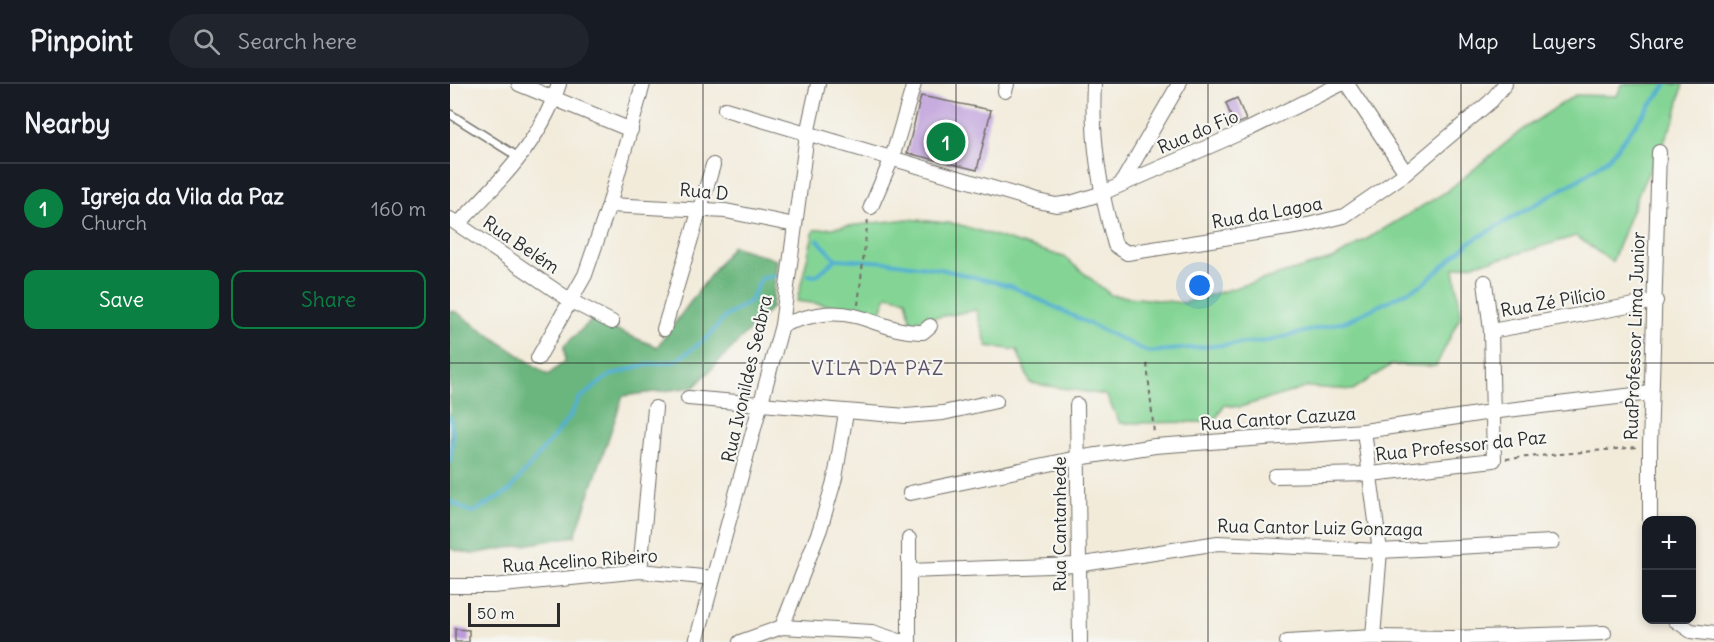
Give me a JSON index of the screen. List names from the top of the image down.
{
  "streets": {
    "street": [
      "Rua do Fio",
      "Rua D",
      "Rua da Lagoa",
      "Rua Belém",
      "Rua Zé Pilício",
      "RuaProfessor Lima Junior",
      "Rua Ivonildes Seabra",
      "Rua Cantor Cazuza",
      "Rua Professor da Paz",
      "Rua Cantanhede",
      "Rua Cantor Luiz Gonzaga",
      "Rua Acelino Ribeiro"
    ]
  },
  "crossings": [
    ["Rua do Fio", "Rua da Lagoa"],
    ["Rua do Fio", "Rua Ivonildes Seabra"],
    ["Rua D", "Rua Ivonildes Seabra"],
    ["Rua Zé Pilício", "RuaProfessor Lima Junior"],
    ["RuaProfessor Lima Junior", "Rua Cantor Cazuza"],
    ["RuaProfessor Lima Junior", "Rua Professor da Paz"],
    ["Rua Ivonildes Seabra", "Rua Acelino Ribeiro"],
    ["Rua Cantor Cazuza", "Rua Cantanhede"],
    ["Rua Cantanhede", "Rua Cantor Luiz Gonzaga"]
  ],
  "districts": ["VILA DA PAZ"],
  "scale_bar": "50 m",
  "page": {
    "header": "Pinpoint",
    "search": "Search here",
    "nav": ["Map", "Layers", "Share"],
    "heading": "Nearby",
    "pins": "1",
    "list": [
      {
        "mark": "1",
        "name": "Igreja da Vila da Paz",
        "note": "Church",
        "value": "160 m"
      }
    ],
    "buttons": ["Save", "Share"],
    "map_buttons": ["+", "−"],
    "scale": "50 m"
  }
}
